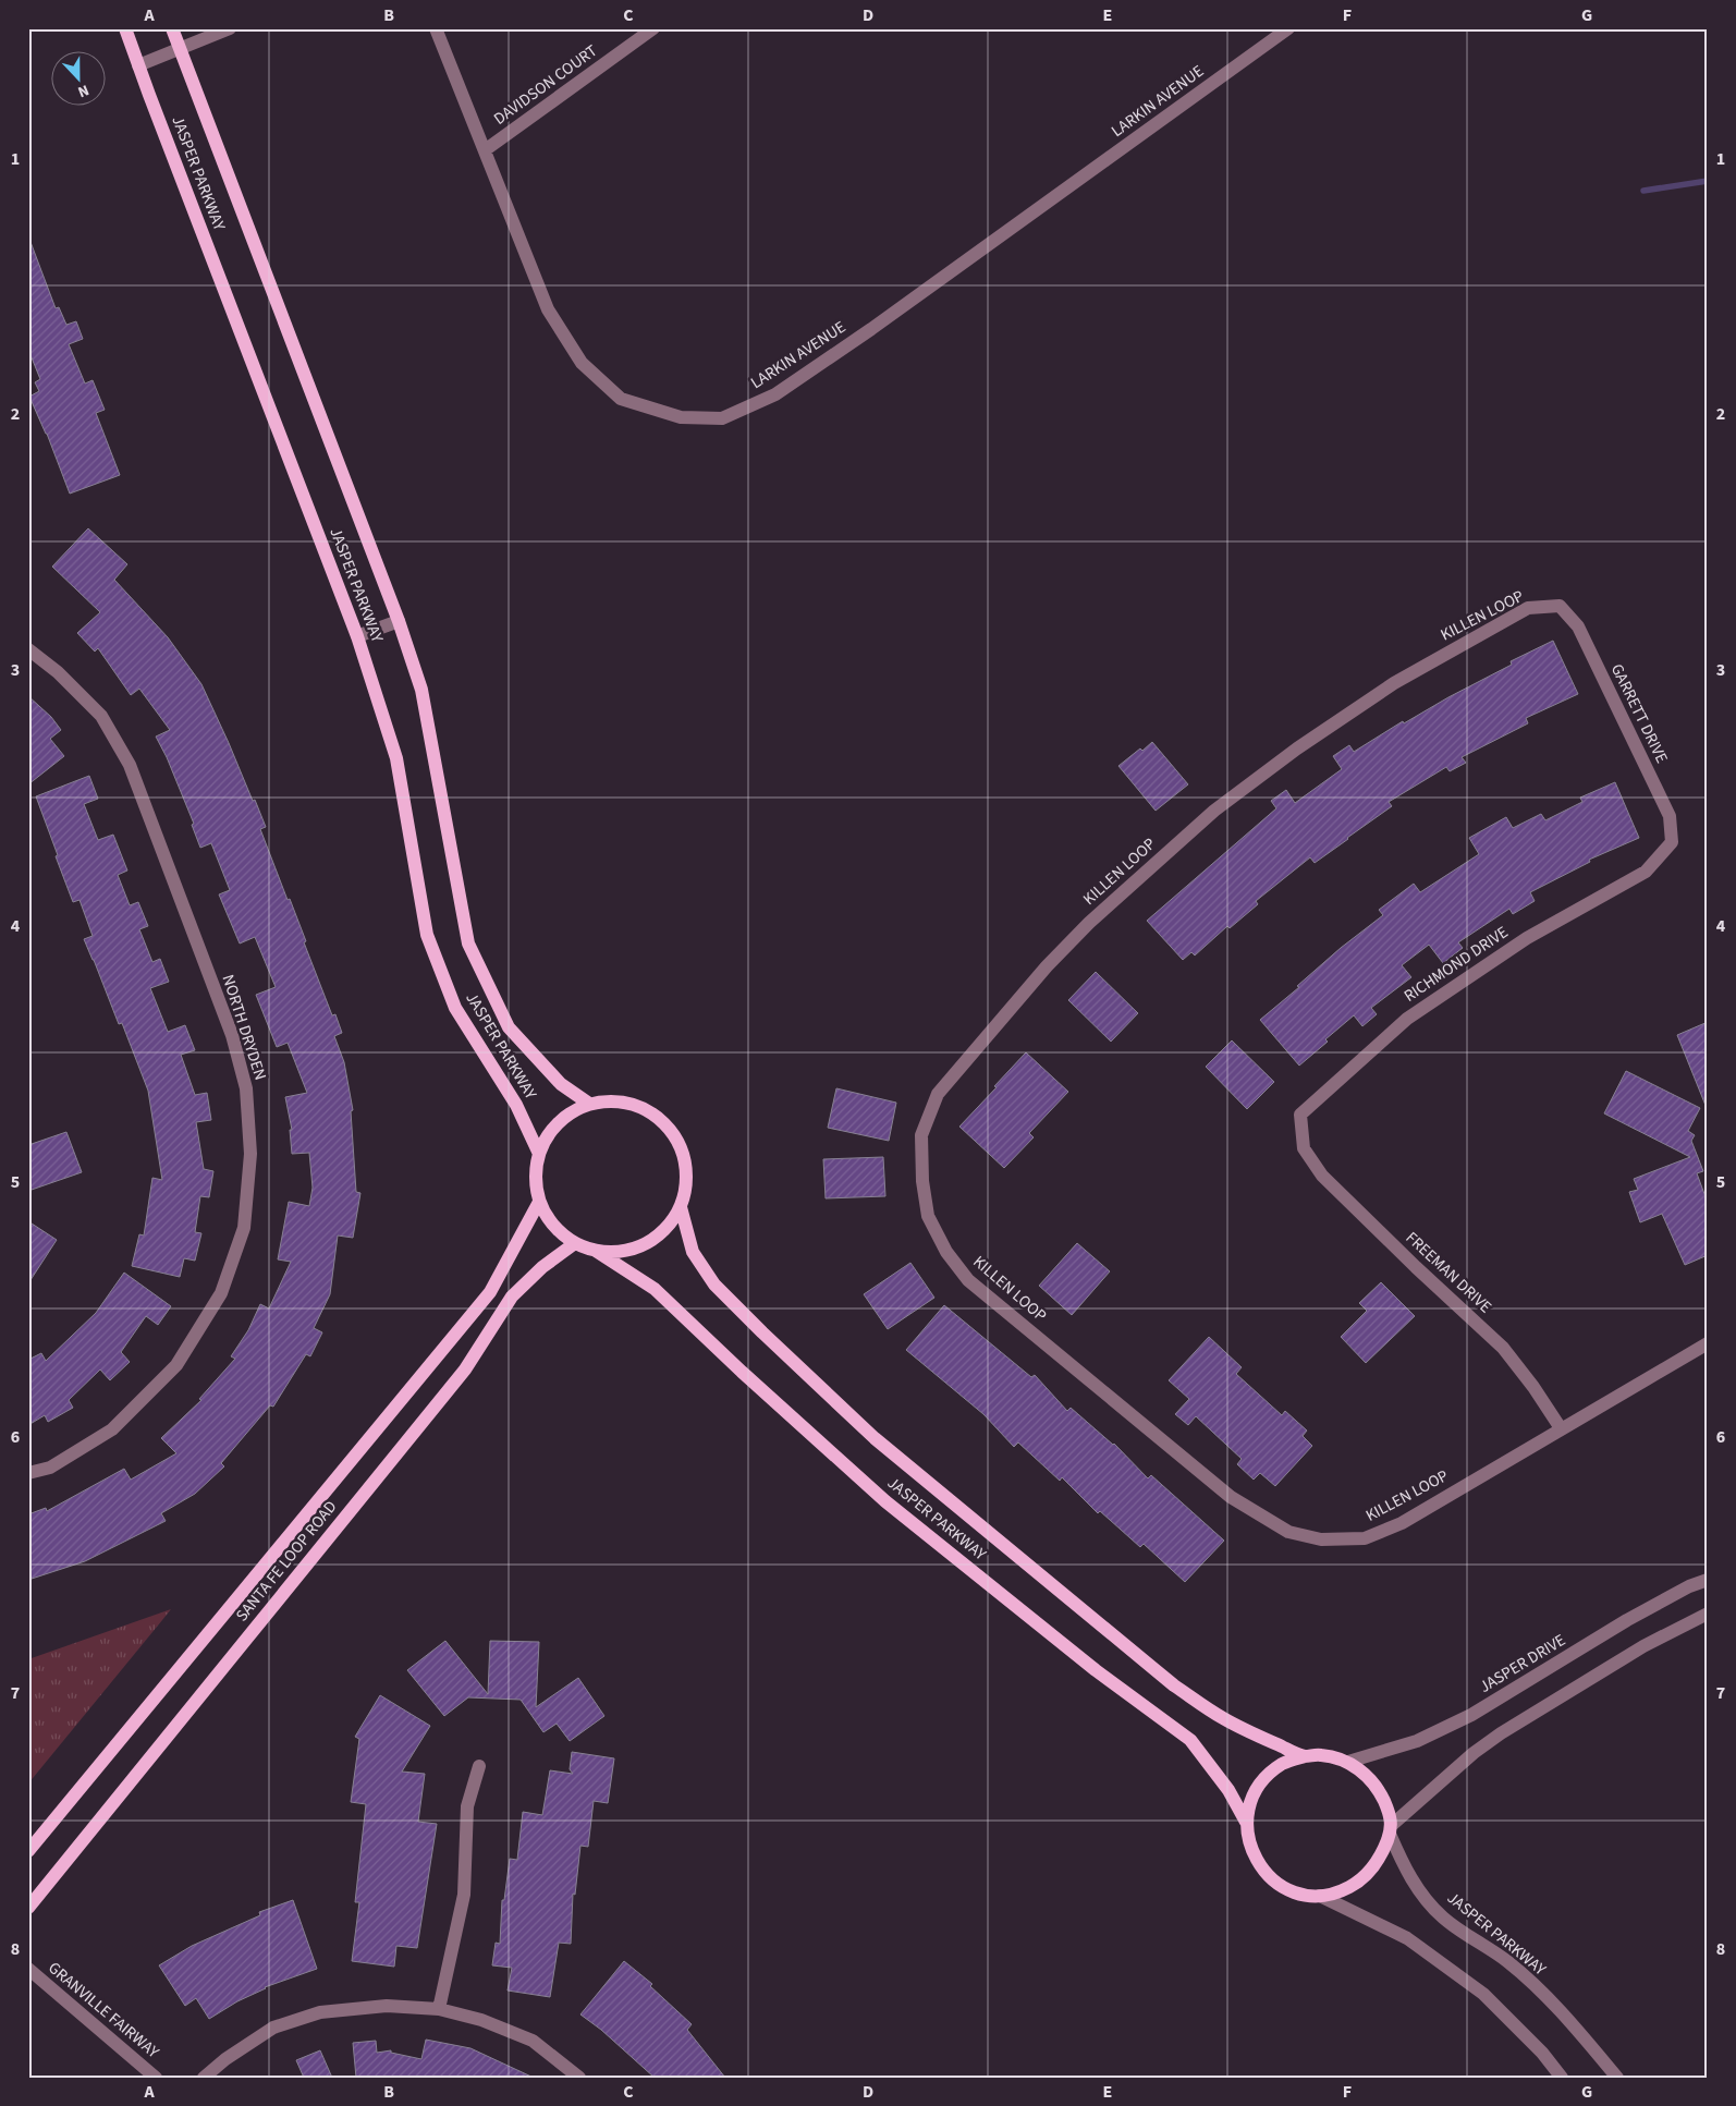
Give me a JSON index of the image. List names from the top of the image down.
{
  "streets": {
    "main road": ["JASPER PARKWAY", "SANTA FE LOOP ROAD"],
    "street": [
      "DAVIDSON COURT",
      "LARKIN AVENUE",
      "KILLEN LOOP",
      "GARRETT DRIVE",
      "RICHMOND DRIVE",
      "NORTH DRYDEN",
      "FREEMAN DRIVE",
      "JASPER DRIVE",
      "GRANVILLE FAIRWAY"
    ]
  },
  "crossings": [
    ["DAVIDSON COURT", "LARKIN AVENUE"],
    ["JASPER PARKWAY", "SANTA FE LOOP ROAD"],
    ["JASPER PARKWAY", "JASPER DRIVE"],
    ["KILLEN LOOP", "GARRETT DRIVE"],
    ["KILLEN LOOP", "FREEMAN DRIVE"],
    ["GARRETT DRIVE", "RICHMOND DRIVE"],
    ["RICHMOND DRIVE", "FREEMAN DRIVE"]
  ],
  "north": "bottom",
  "grid": {
    "columns": [
      "A",
      "B",
      "C",
      "D",
      "E",
      "F",
      "G"
    ],
    "rows": [
      "1",
      "2",
      "3",
      "4",
      "5",
      "6",
      "7",
      "8"
    ]
  }
}
